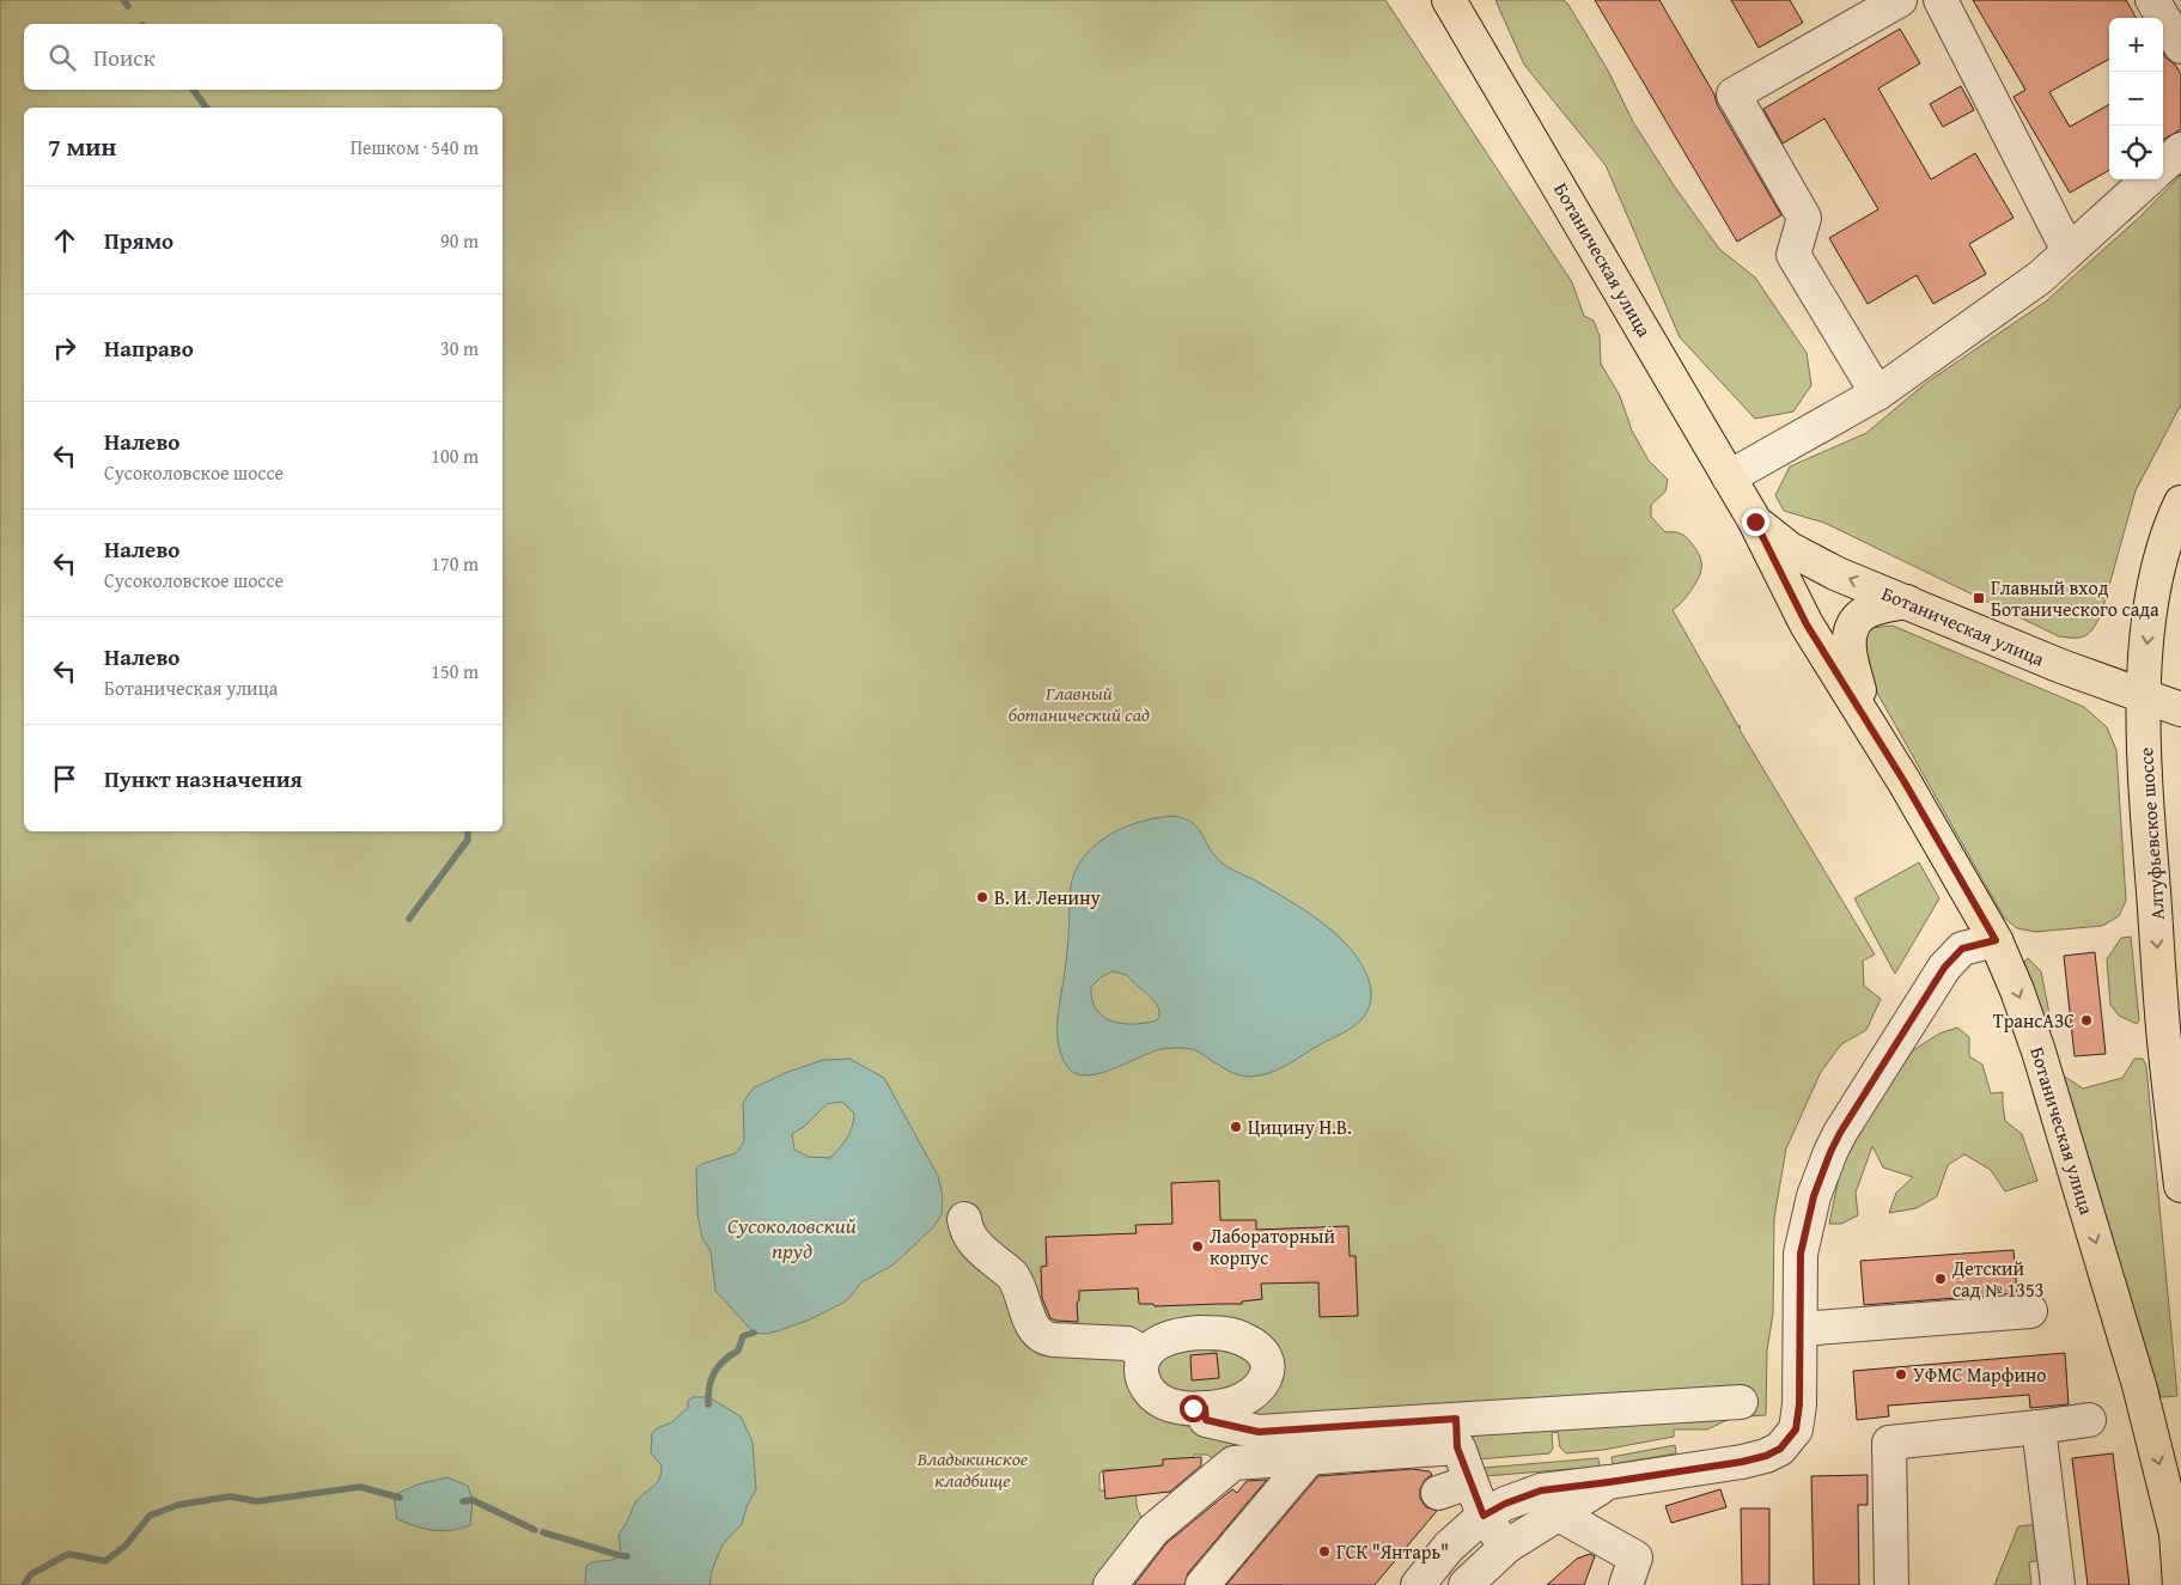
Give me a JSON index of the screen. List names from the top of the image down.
{
  "streets": {
    "main road": ["Ботаническая улица", "Алтуфьевское шоссе"]
  },
  "crossings": [
    ["Ботаническая улица", "Алтуфьевское шоссе"]
  ],
  "one_way": ["Алтуфьевское шоссе"],
  "water": ["Сусоколовский пруд"],
  "parks": ["Главный ботанический сад", "Владыкинское кладбище"],
  "places": {
    "transit": ["Главный вход Ботанического сада"],
    "other": [
      "В. И. Ленину",
      "ТрансАЗС",
      "Цицину Н.В.",
      "Лабораторный корпус",
      "Детский сад № 1353",
      "УФМС Марфино",
      "ГСК \"Янтарь\""
    ]
  },
  "page": {
    "map_buttons": ["+", "−"],
    "search": "Поиск",
    "heading": ["7 мин", "Пешком · 540 m"],
    "list": [
      ["Прямо", "90 m"],
      ["Направо", "30 m"],
      ["Налево", "Сусоколовское шоссе", "100 m"],
      ["Налево", "Сусоколовское шоссе", "170 m"],
      ["Налево", "Ботаническая улица", "150 m"],
      "Пункт назначения"
    ]
  }
}
